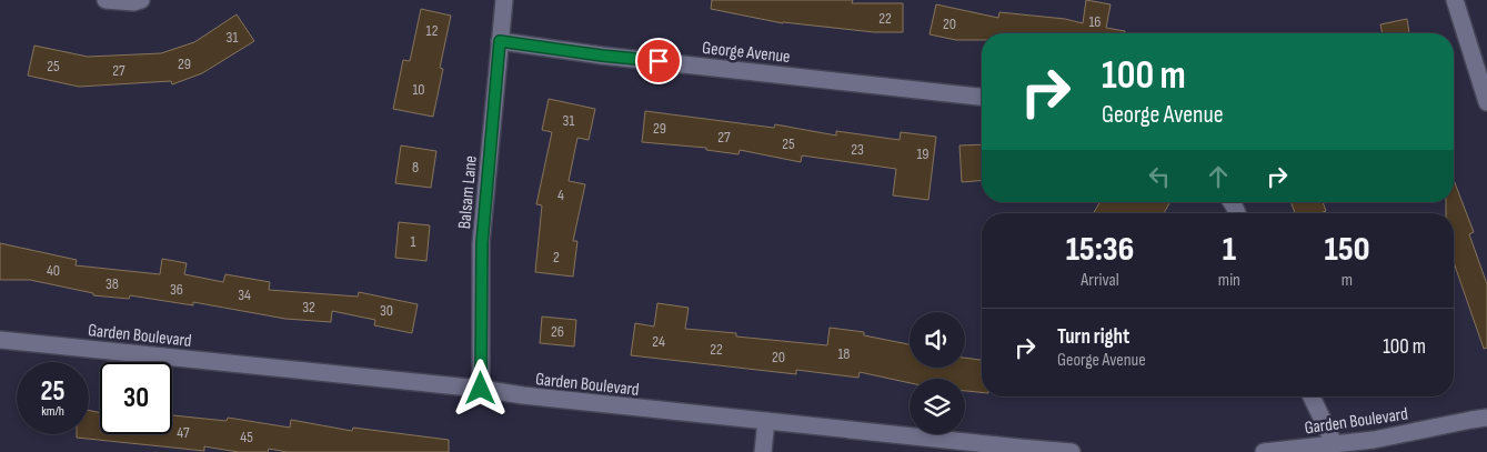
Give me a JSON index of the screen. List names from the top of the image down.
{
  "streets": {
    "street": ["George Avenue", "Balsam Lane", "Garden Boulevard"]
  },
  "crossings": [
    ["George Avenue", "Balsam Lane"],
    ["Balsam Lane", "Garden Boulevard"]
  ],
  "house_numbers": [
    "22",
    "16",
    "20",
    "12",
    "31",
    "29",
    "25",
    "27",
    "10",
    "31",
    "29",
    "27",
    "25",
    "23",
    "19",
    "8",
    "4",
    "1",
    "2",
    "40",
    "38",
    "36",
    "34",
    "32",
    "30",
    "26",
    "24",
    "22",
    "18",
    "20",
    "47",
    "45"
  ],
  "page": {
    "turn": ["100 m", "George Avenue"],
    "eta": [
      "15:36",
      "Arrival",
      "1",
      "min",
      "150",
      "m"
    ],
    "list": [
      {
        "name": "Turn right",
        "note": "George Avenue",
        "value": "100 m"
      }
    ],
    "speed": "25 km/h",
    "limit": "30"
  }
}
